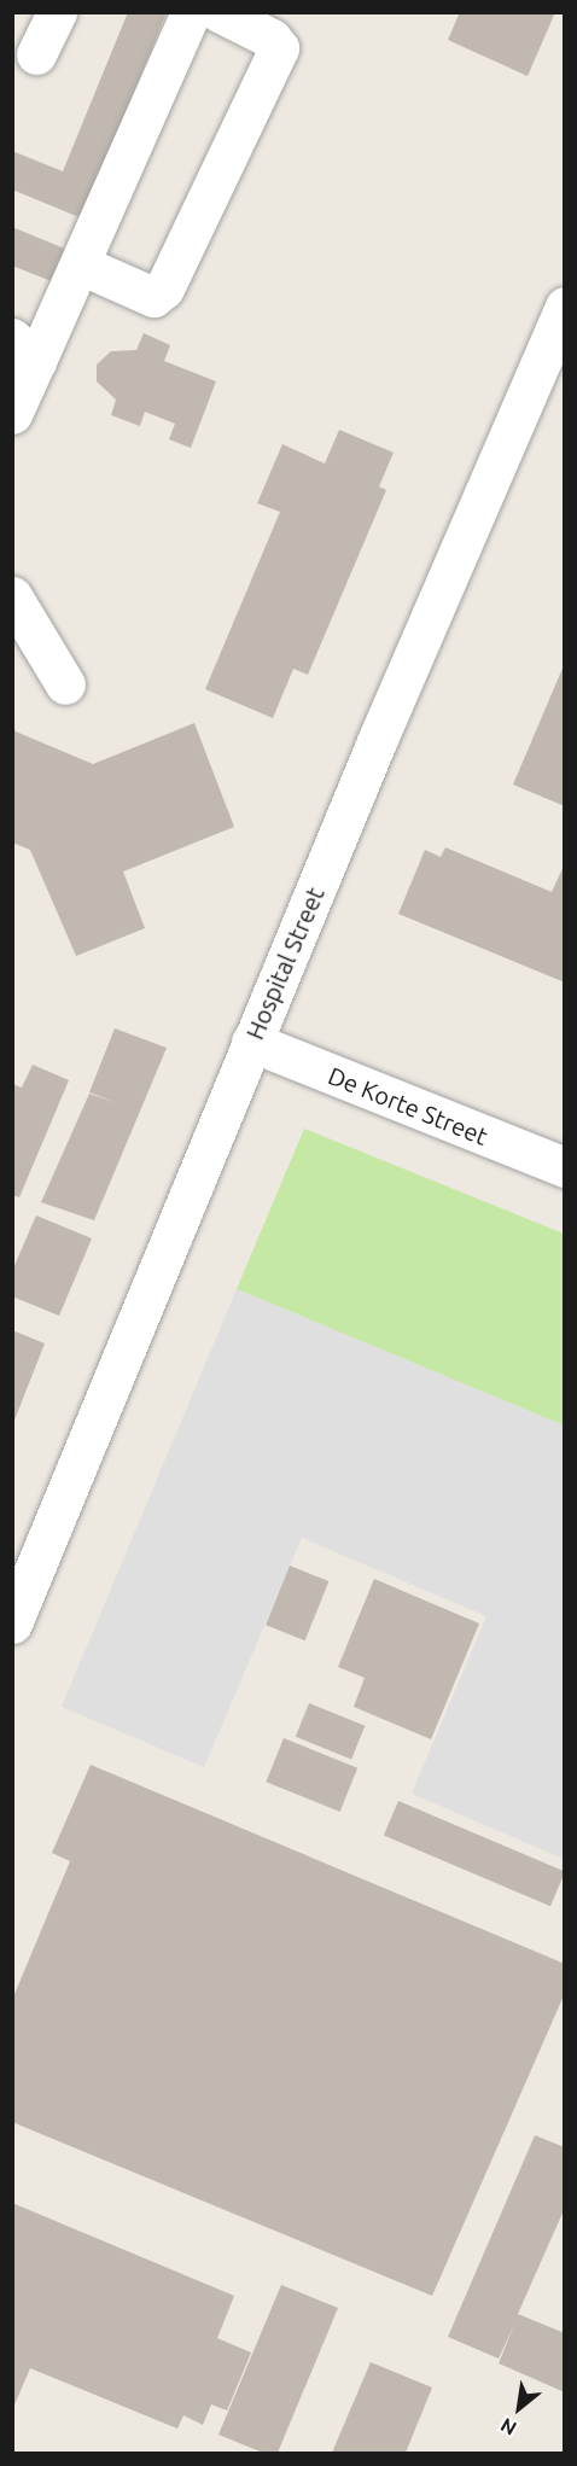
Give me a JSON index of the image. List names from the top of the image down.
{
  "streets": {
    "street": ["Hospital Street", "De Korte Street"]
  },
  "crossings": [
    ["Hospital Street", "De Korte Street"]
  ],
  "north": "bottom left"
}
